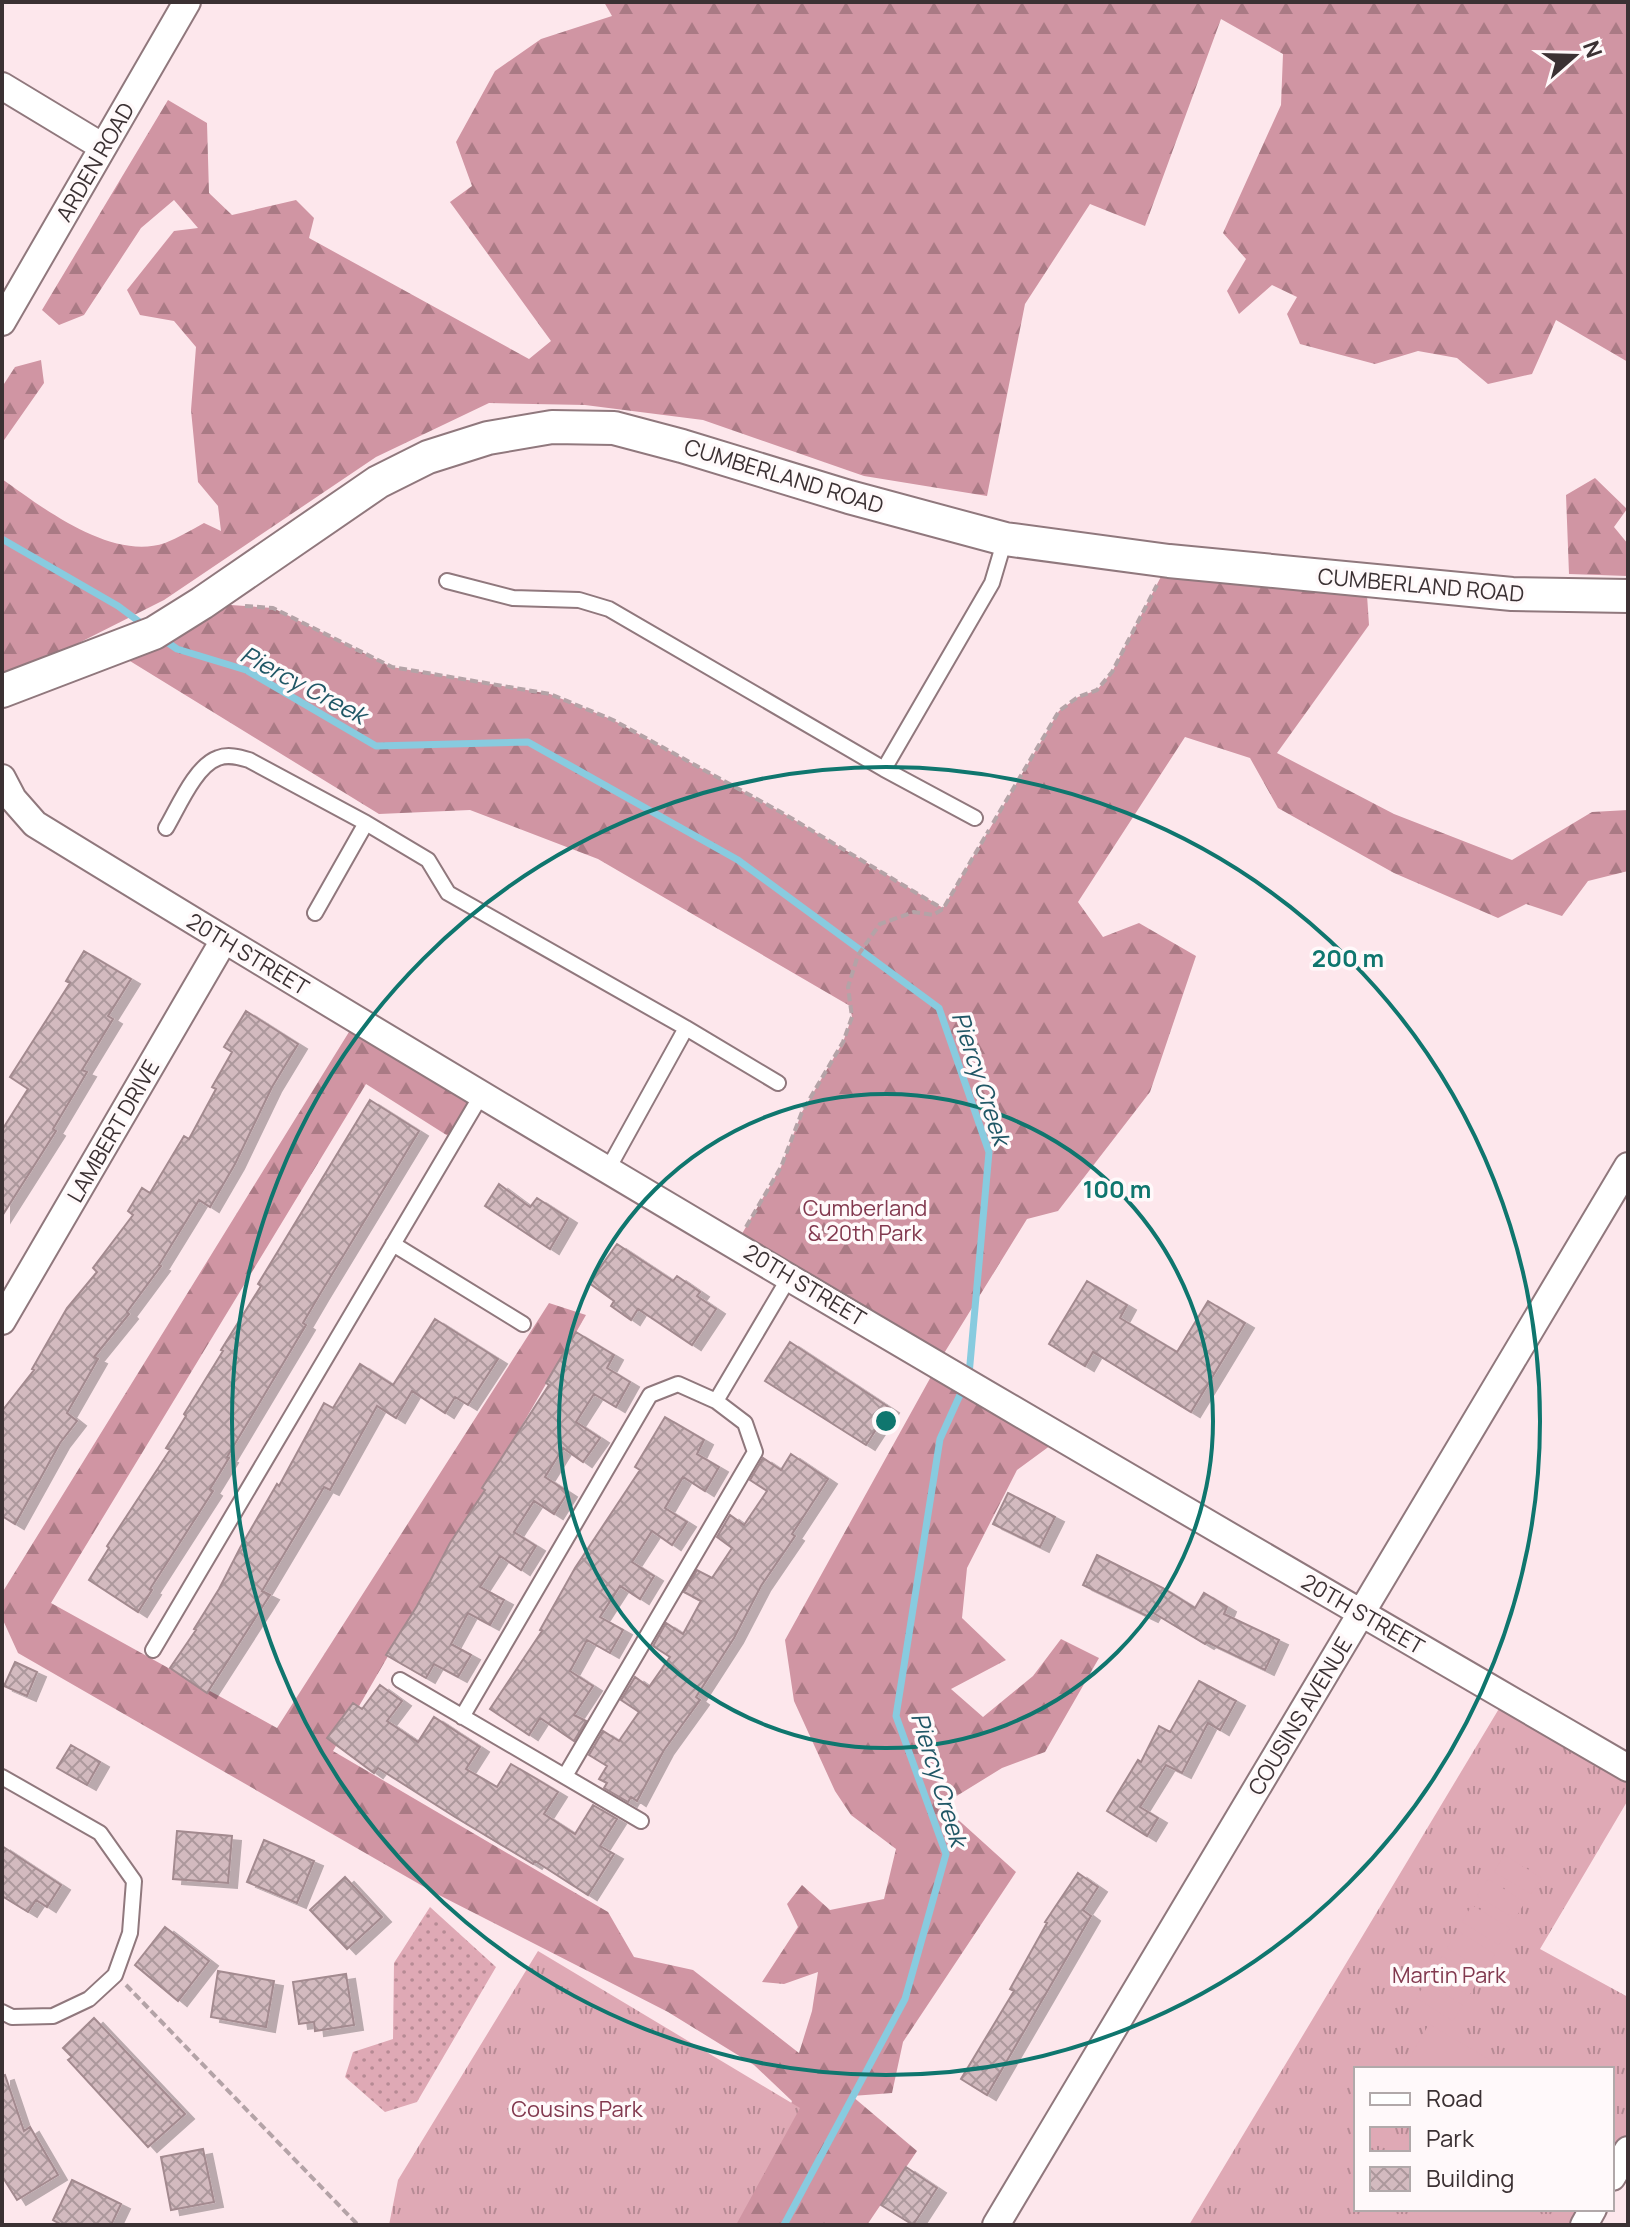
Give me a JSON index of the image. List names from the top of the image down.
{
  "streets": {
    "street": [
      "ARDEN ROAD",
      "CUMBERLAND ROAD",
      "20TH STREET",
      "LAMBERT DRIVE",
      "COUSINS AVENUE"
    ]
  },
  "crossings": [
    ["20TH STREET", "LAMBERT DRIVE"],
    ["20TH STREET", "COUSINS AVENUE"]
  ],
  "water": ["Piercy Creek"],
  "parks": ["Cumberland & 20th Park", "Martin Park", "Cousins Park"],
  "legend": ["Road", "Park", "Building"],
  "north": "right",
  "rings": ["200 m", "100 m"]
}
